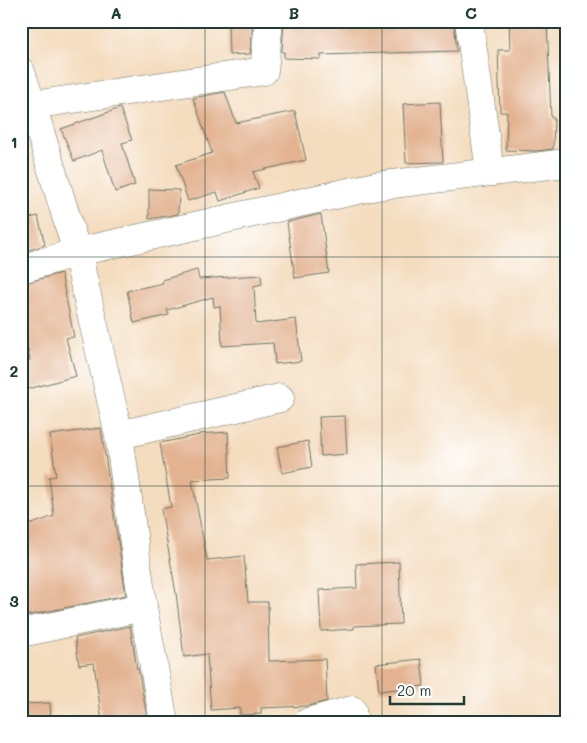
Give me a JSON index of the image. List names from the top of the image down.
{
  "scale_bar": "20 m",
  "grid": {
    "columns": ["A", "B", "C"],
    "rows": ["1", "2", "3"]
  }
}
